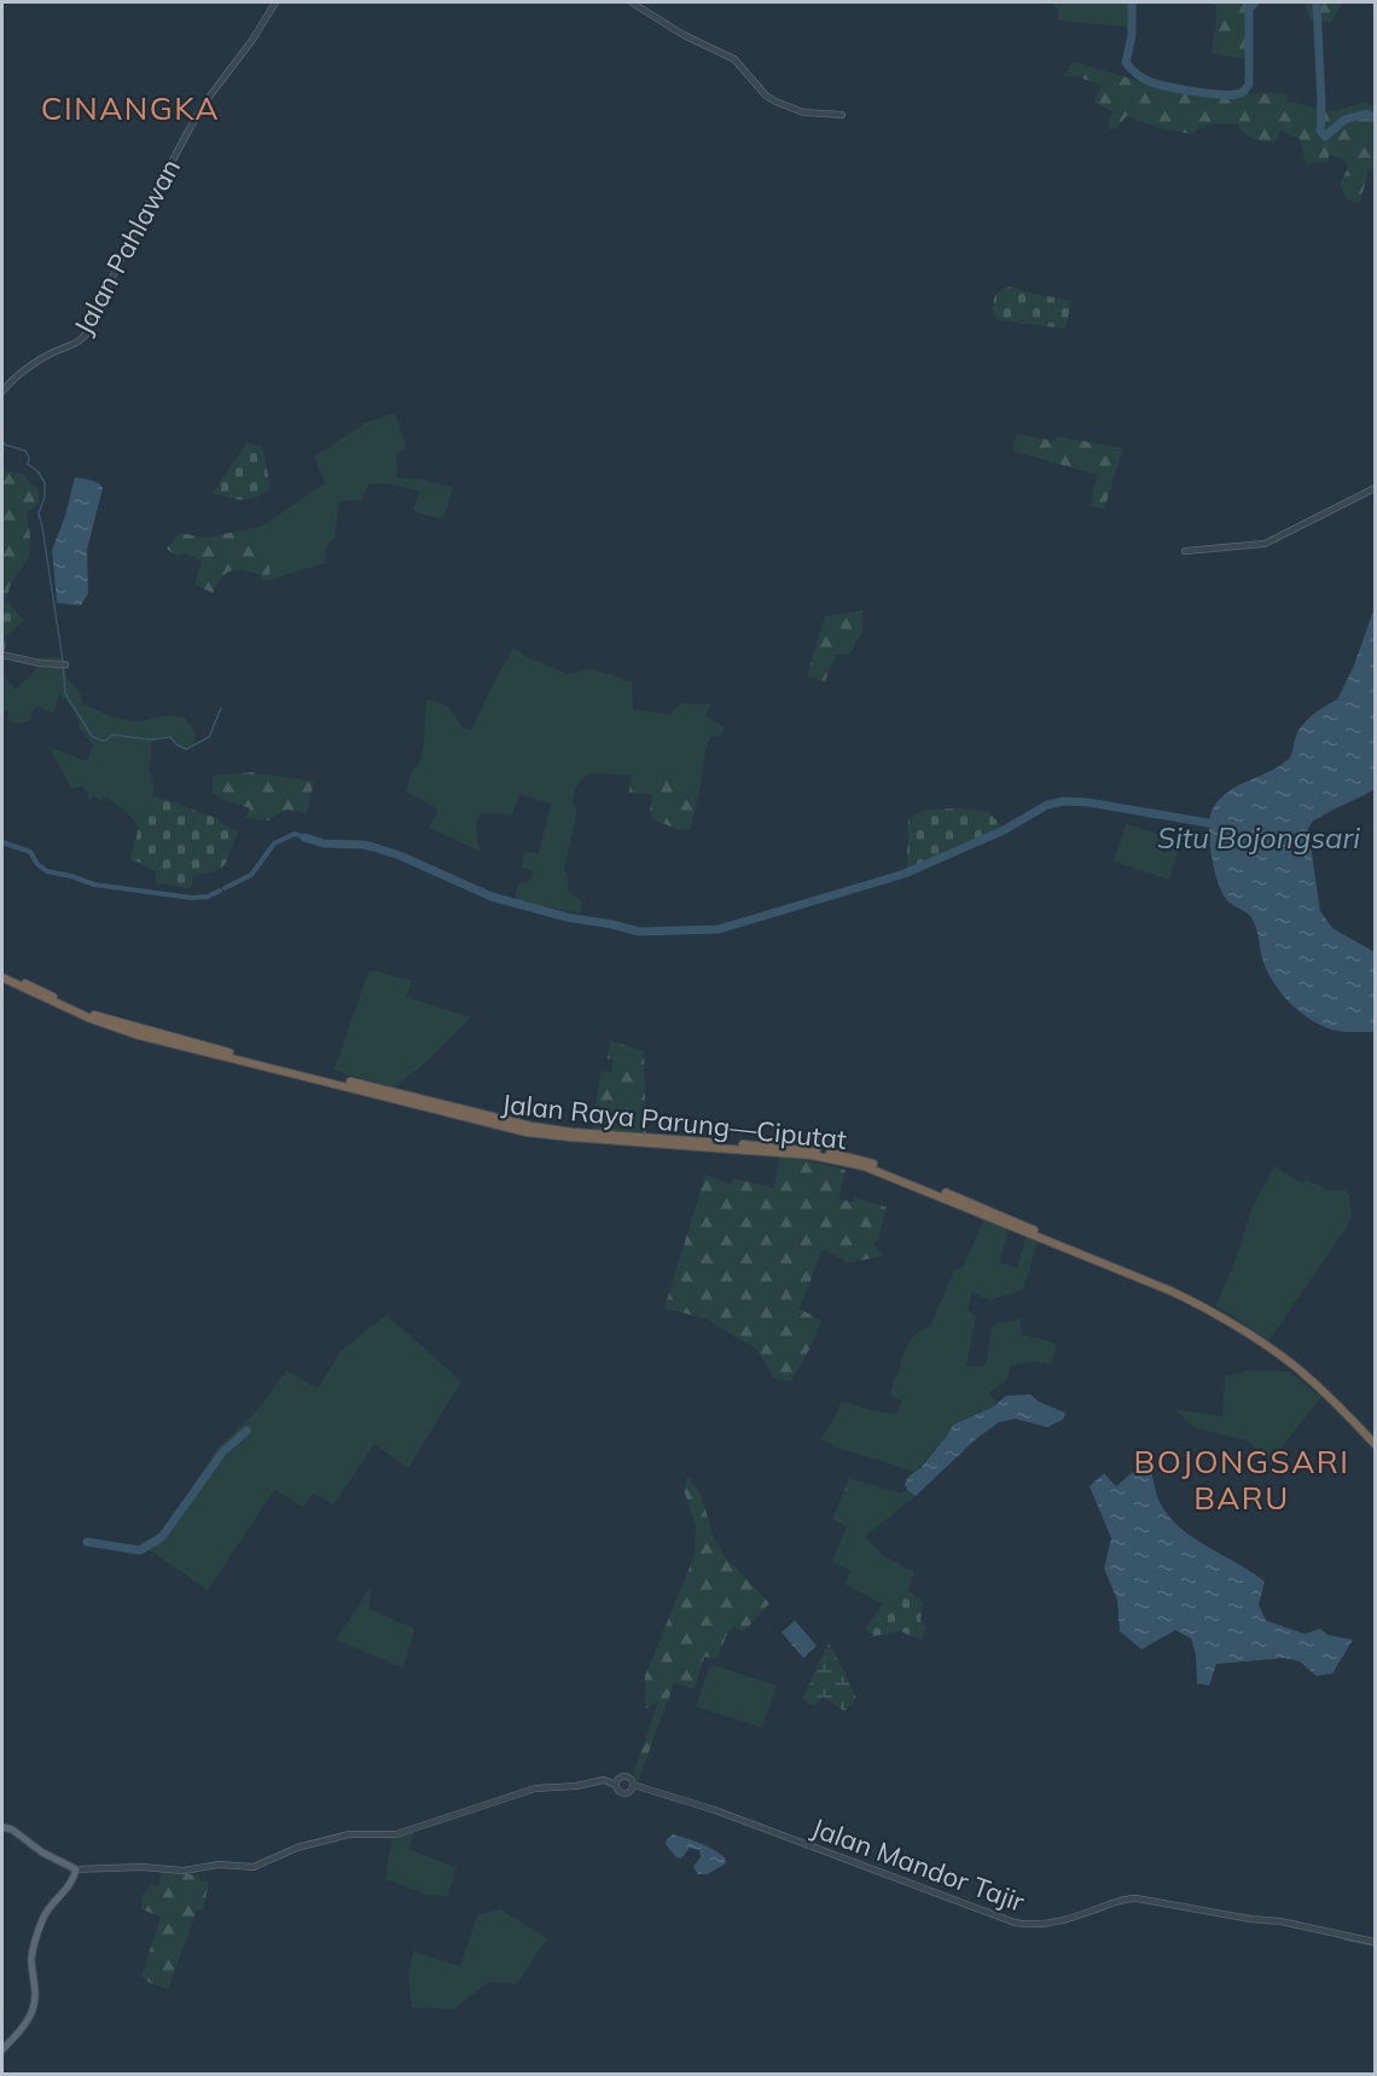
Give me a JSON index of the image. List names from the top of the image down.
{
  "streets": {
    "highway": ["Jalan Raya Parung—Ciputat"],
    "street": ["Jalan Pahlawan", "Jalan Mandor Tajir"]
  },
  "districts": ["CINANGKA", "BOJONGSARI BARU"],
  "water": ["Situ Bojongsari"]
}
